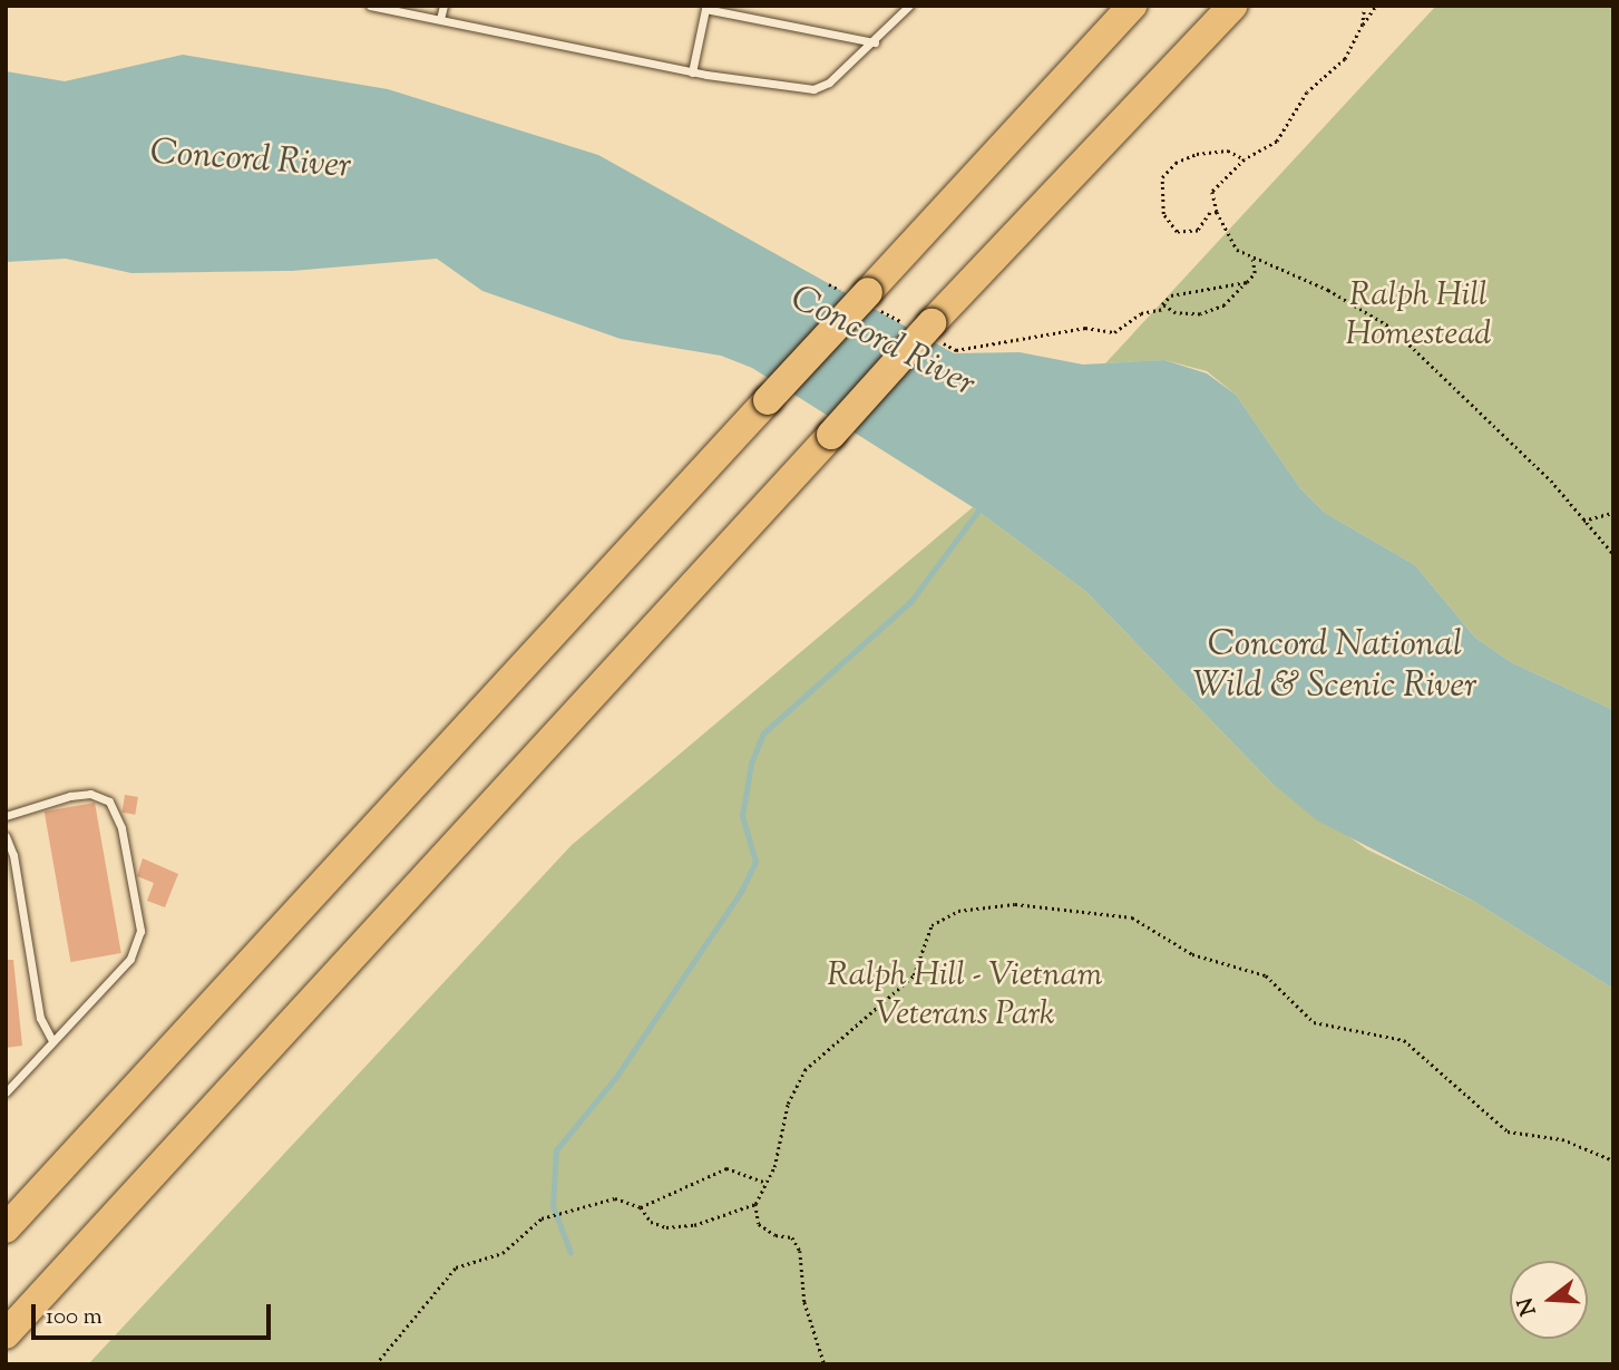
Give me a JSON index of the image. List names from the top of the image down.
{
  "water": ["Concord River", "Concord National Wild & Scenic River"],
  "parks": ["Ralph Hill Homestead", "Ralph Hill - Vietnam Veterans Park"],
  "scale_bar": "100 m",
  "north": "left"
}
